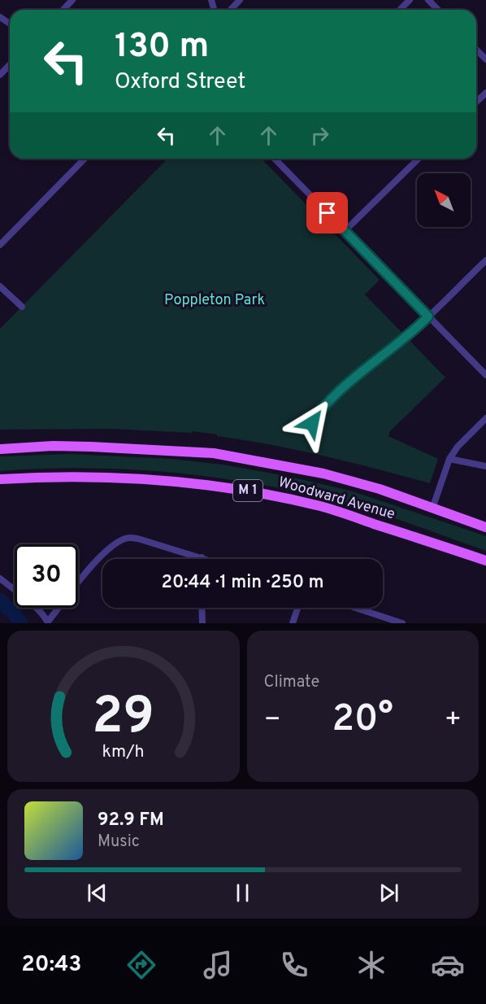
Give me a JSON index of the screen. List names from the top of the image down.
{
  "streets": {
    "main road": ["M 1", "Woodward Avenue"]
  },
  "parks": ["Poppleton Park"],
  "north": "top left",
  "page": {
    "turn": ["130 m", "Oxford Street"],
    "limit": "30",
    "trip": "20:44 · 1 min · 250 m",
    "tile": "Climate",
    "heat": ["−", "20°", "+"],
    "song": ["92.9 FM", "Music"],
    "tabs": "20:43",
    "gauge": ["29", "km/h"]
  }
}
